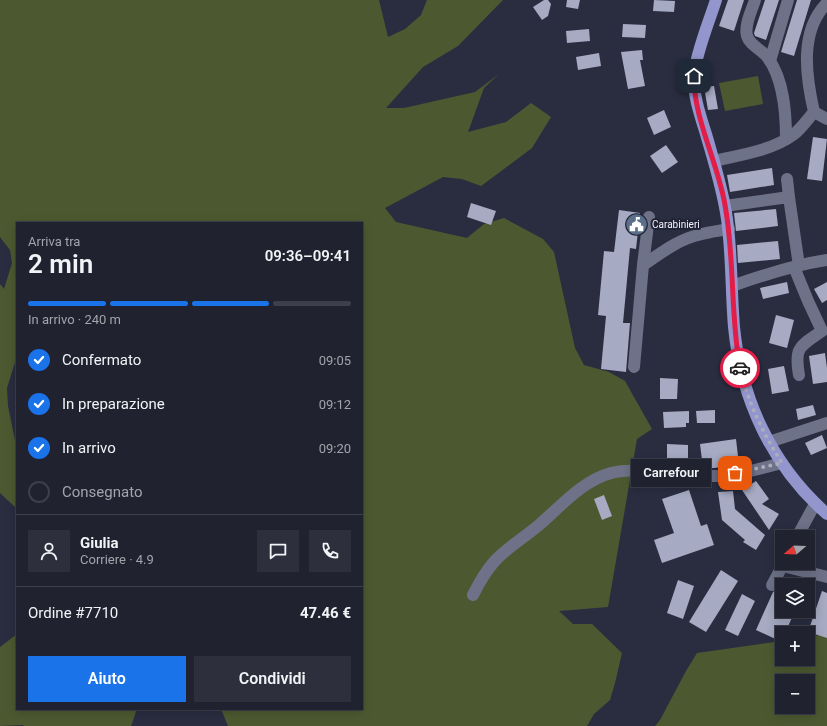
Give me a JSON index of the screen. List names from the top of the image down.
{
  "places": {
    "public building": ["Carabinieri"],
    "other": ["Carrefour"]
  },
  "north": "left",
  "page": {
    "heading": ["2 min", "Arriva tra", "09:36–09:41"],
    "panel": [
      "Giulia",
      "Corriere · 4.9",
      "Ordine #7710",
      "47.46 €"
    ],
    "bar": "In arrivo · 240 m",
    "list": [
      ["Confermato", "09:05"],
      ["In preparazione", "09:12"],
      ["In arrivo", "09:20"],
      "Consegnato"
    ],
    "bubble": "Carrefour",
    "map_buttons": ["+", "−"],
    "buttons": ["Aiuto", "Condividi"]
  }
}
